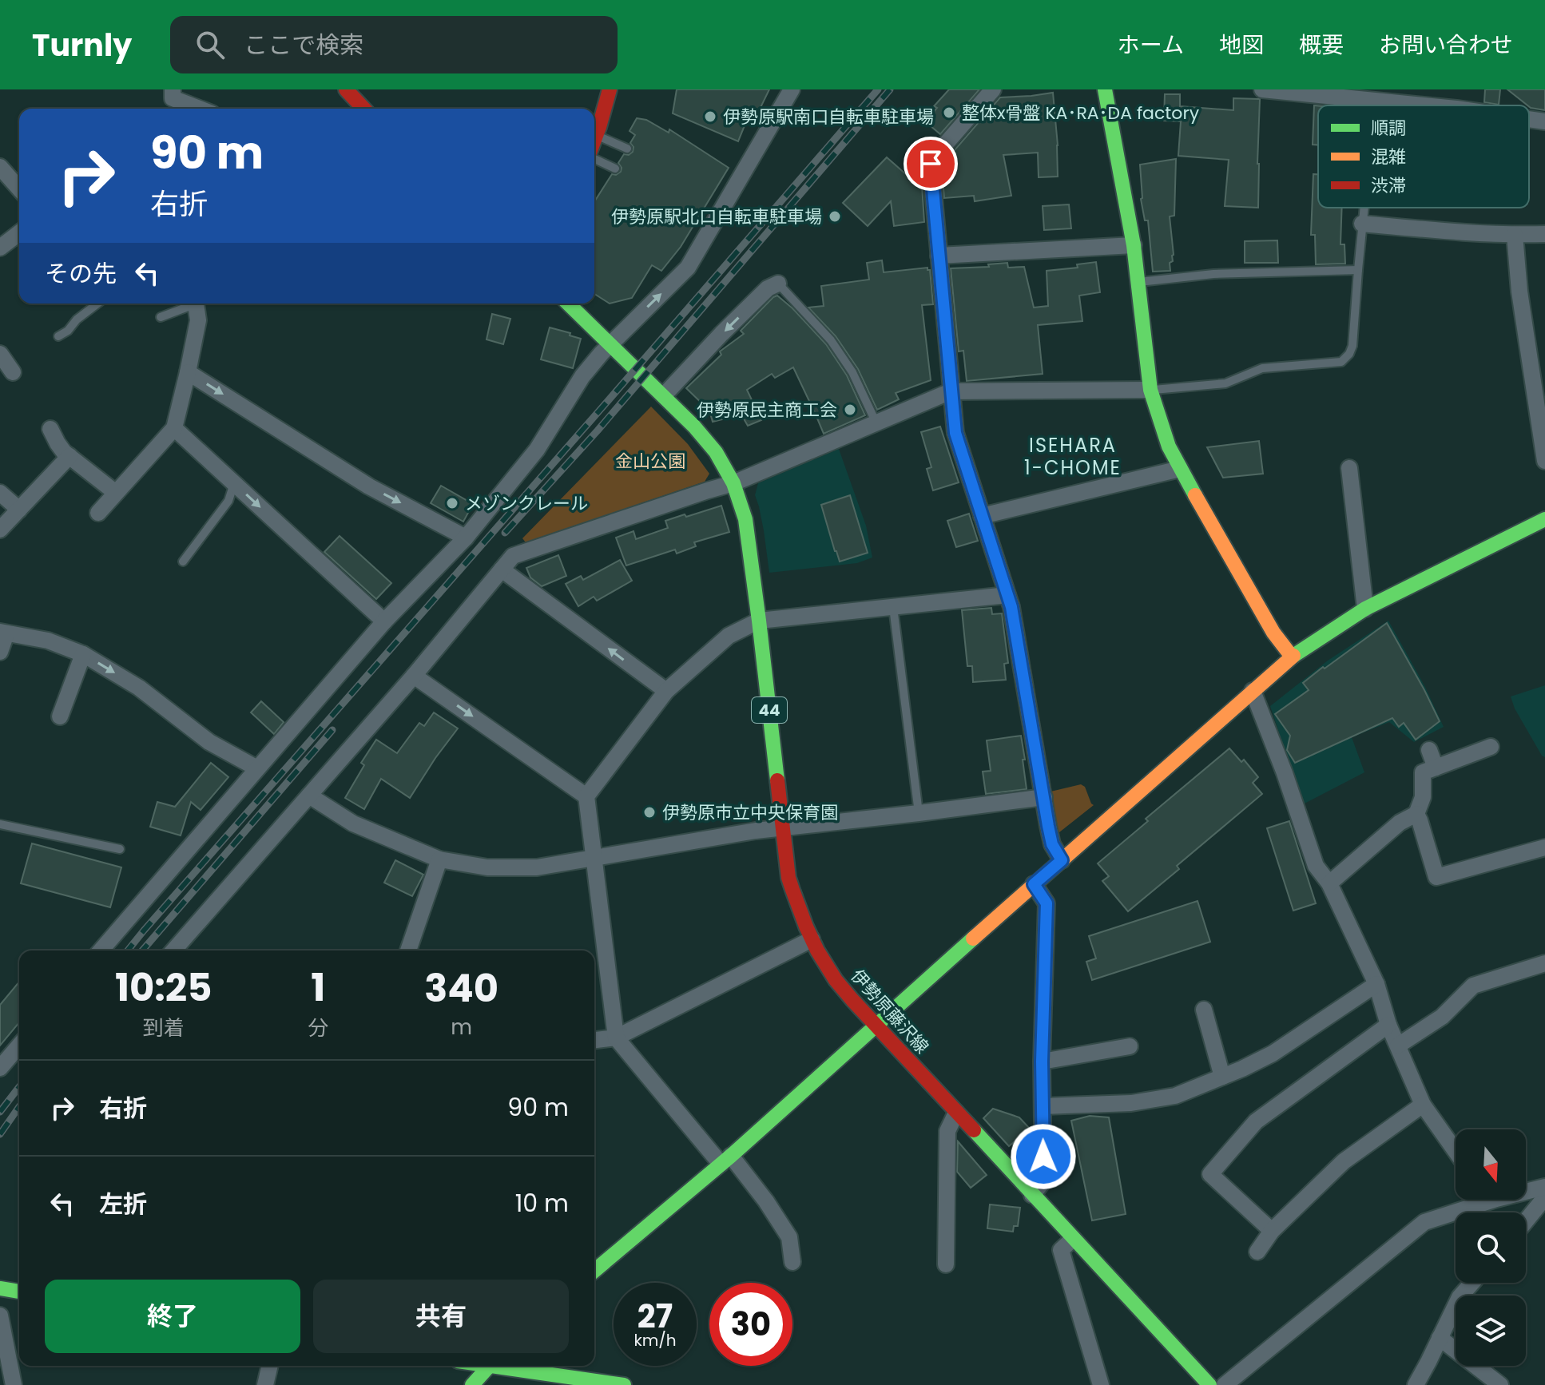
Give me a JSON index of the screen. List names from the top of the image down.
{
  "streets": {
    "street": ["44", "伊勢原藤沢線"]
  },
  "crossings": [
    ["44", "伊勢原藤沢線"]
  ],
  "districts": ["ISEHARA 1-CHOME"],
  "parks": ["金山公園"],
  "places": [
    "整体x骨盤 KA･RA･DA factory",
    "伊勢原駅南口自転車駐車場",
    "伊勢原駅北口自転車駐車場",
    "伊勢原民主商工会",
    "メゾンクレール",
    "伊勢原市立中央保育園"
  ],
  "legend": ["順調", "混雑", "渋滞"],
  "north": "bottom",
  "page": {
    "header": "Turnly",
    "search": "ここで検索",
    "nav": [
      "ホーム",
      "地図",
      "概要",
      "お問い合わせ"
    ],
    "turn": ["90 m", "右折"],
    "then": "その先",
    "eta": [
      "10:25",
      "到着",
      "1",
      "分",
      "340",
      "m"
    ],
    "list": [
      {
        "name": "右折",
        "value": "90 m"
      },
      {
        "name": "左折",
        "value": "10 m"
      }
    ],
    "buttons": ["終了", "共有"],
    "speed": "27 km/h",
    "limit": "30"
  }
}
